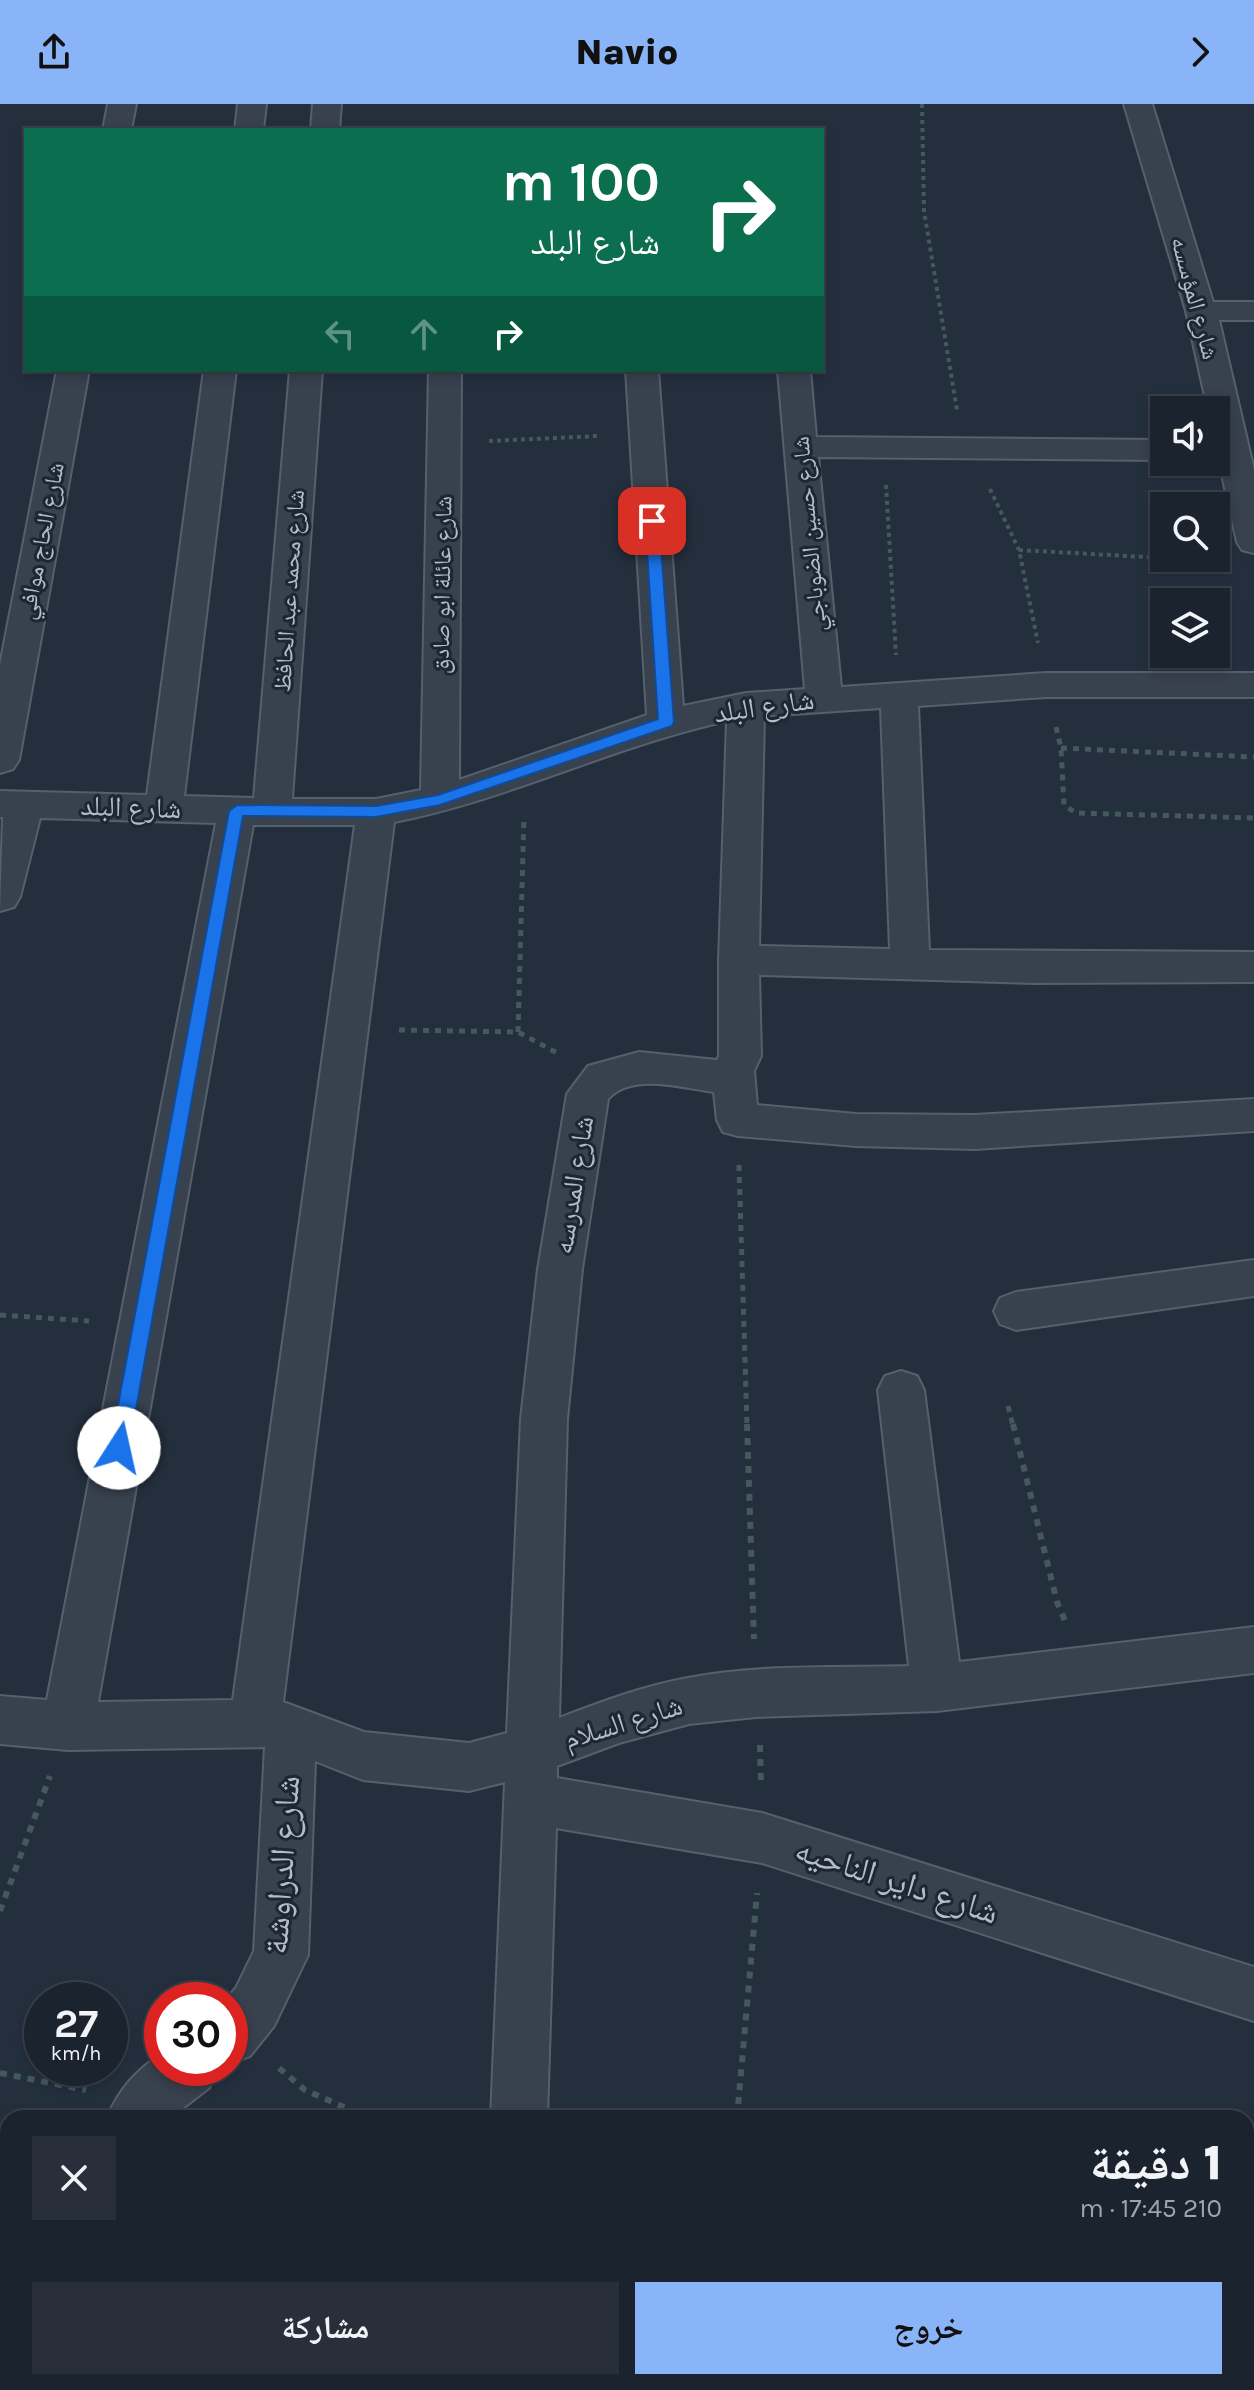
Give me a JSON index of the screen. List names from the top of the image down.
{
  "streets": {
    "street": [
      "شارع المؤسسه",
      "شارع حسين الضوباجي",
      "شارع الحاج موافي",
      "شارع عائلة ابو صادق",
      "شارع محمد عبد الحافظ",
      "شارع البلد",
      "شارع المدرسه",
      "شارع السلام",
      "شارع الدراوشة",
      "شارع داير الناحيه"
    ]
  },
  "crossings": [
    ["شارع حسين الضوباجي", "شارع البلد"],
    ["شارع عائلة ابو صادق", "شارع البلد"],
    ["شارع محمد عبد الحافظ", "شارع البلد"],
    ["شارع محمد عبد الحافظ", "شارع السلام"],
    ["شارع البلد", "شارع الدراوشة"],
    ["شارع المدرسه", "شارع السلام"],
    ["شارع المدرسه", "شارع داير الناحيه"],
    ["شارع السلام", "شارع الدراوشة"],
    ["شارع السلام", "شارع داير الناحيه"]
  ],
  "page": {
    "header": "Navio",
    "turn": ["100 m", "شارع البلد"],
    "speed": "27 km/h",
    "limit": "30",
    "heading": ["1 دقيقة", "210 m · 17:45"],
    "buttons": ["خروج", "مشاركة"]
  }
}
